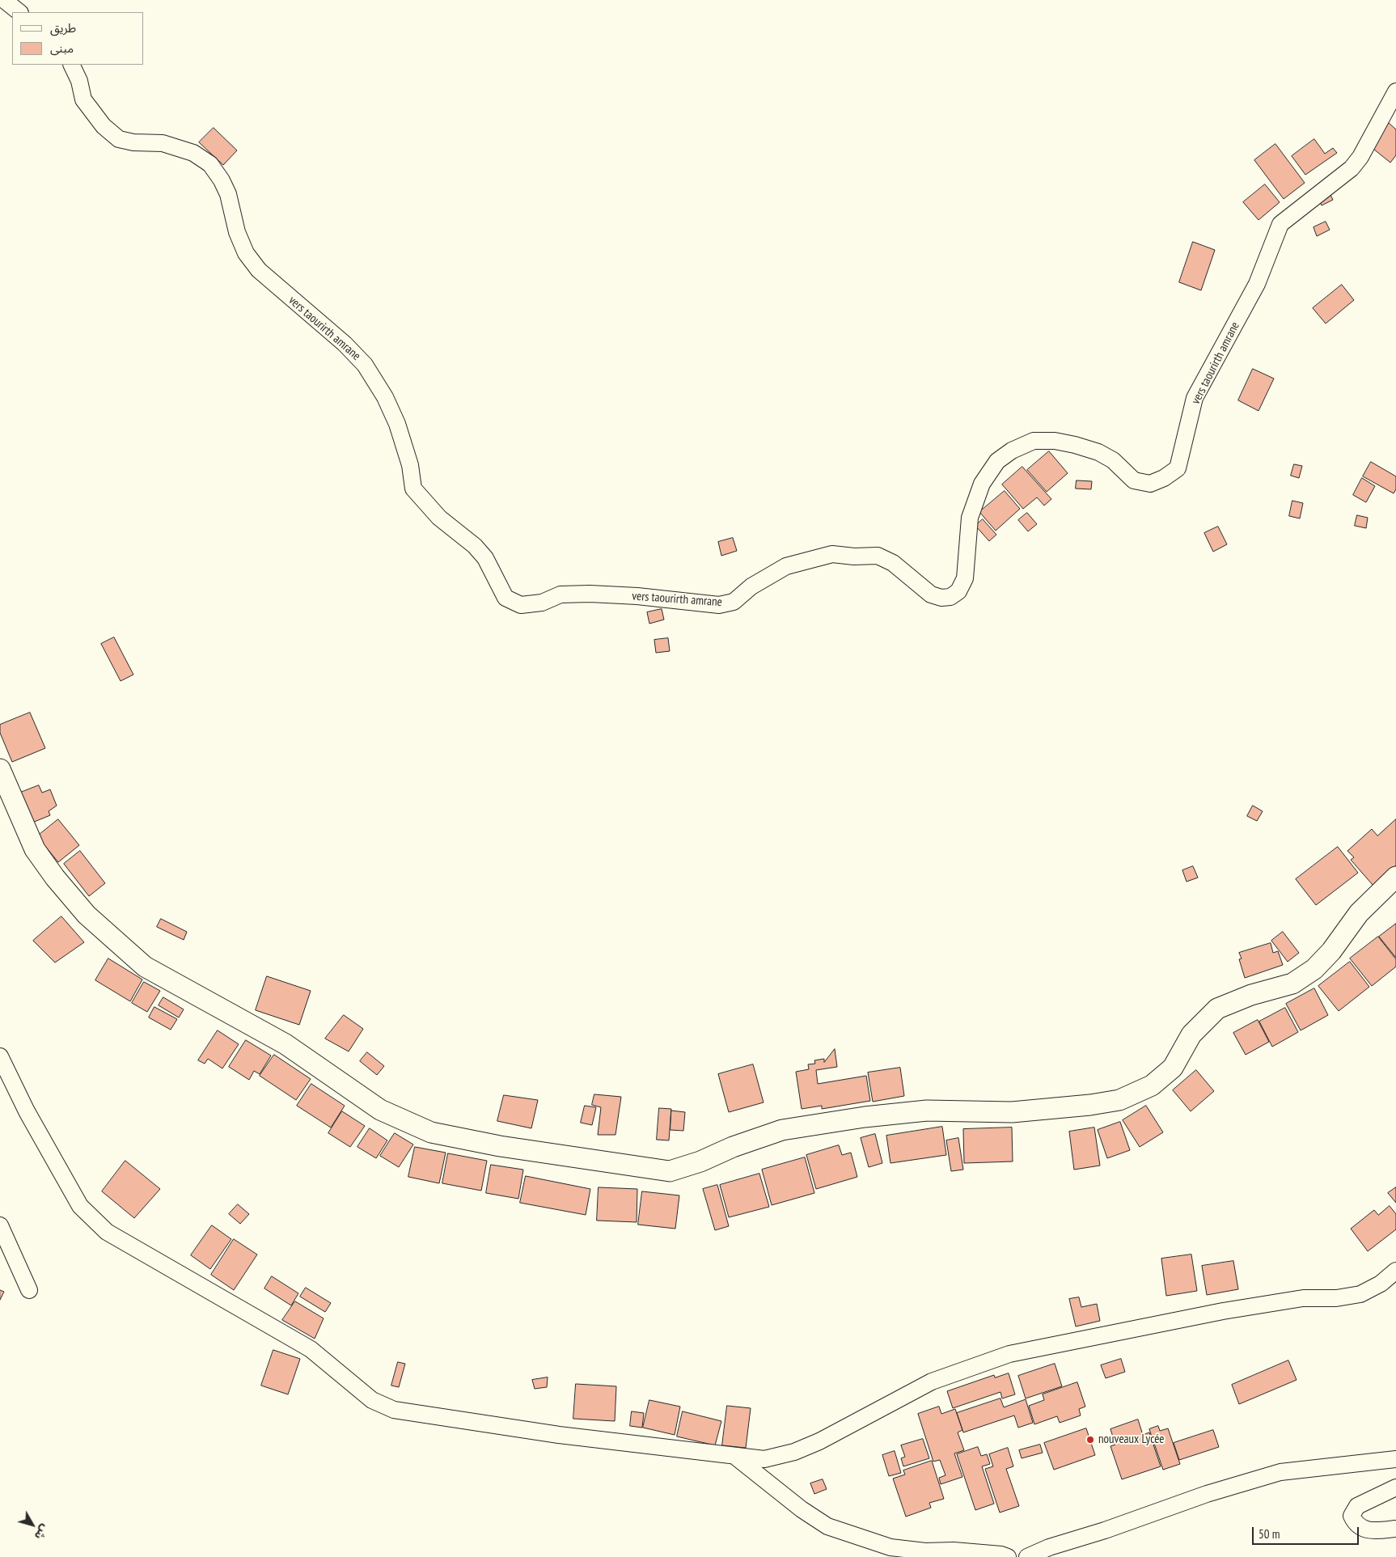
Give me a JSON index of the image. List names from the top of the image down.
{
  "streets": {
    "street": ["vers taourirth amrane"]
  },
  "places": ["nouveaux Lycée"],
  "legend": ["طريق", "مبنى"],
  "scale_bar": "50 m",
  "north": "bottom right"
}
